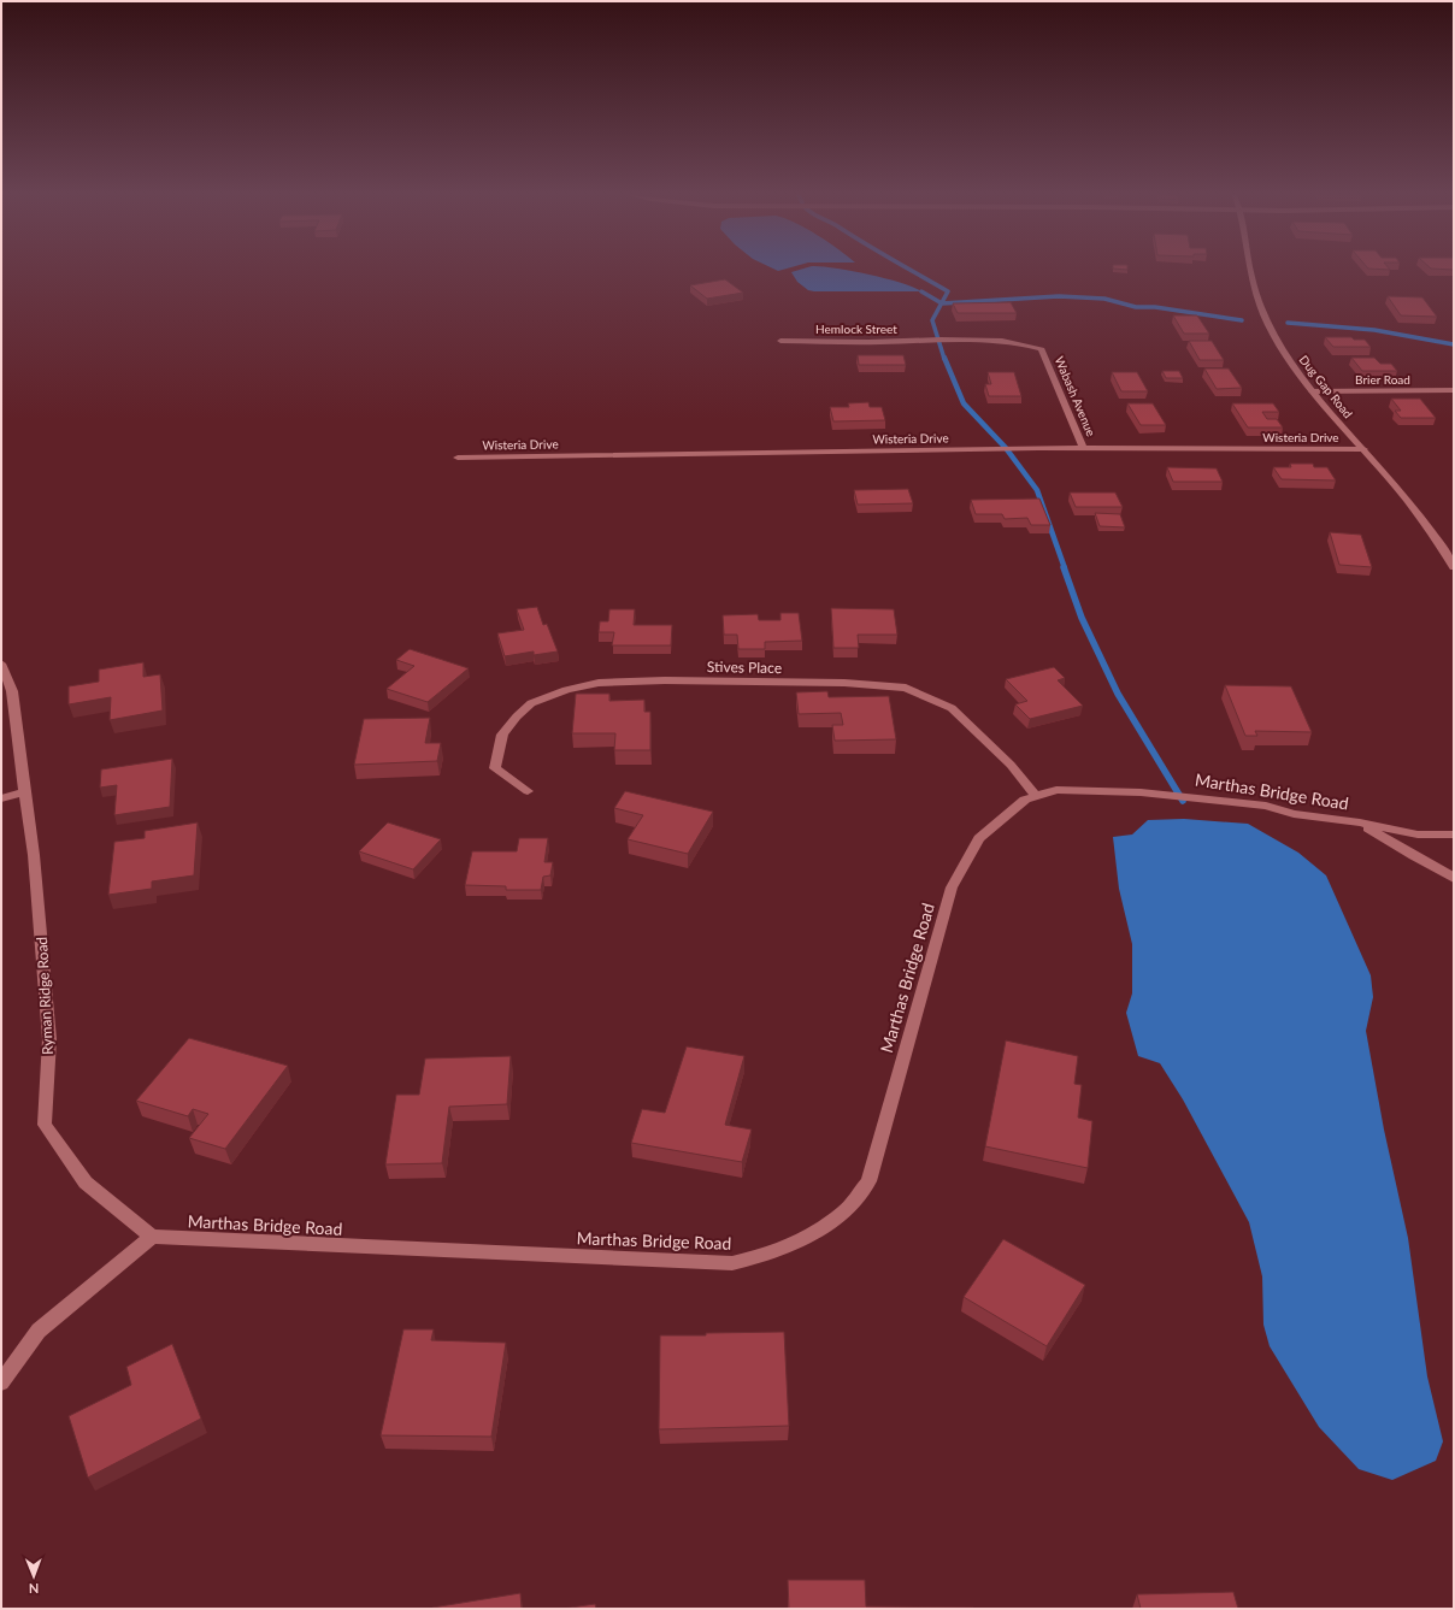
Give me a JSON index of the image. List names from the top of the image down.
{
  "streets": {
    "street": [
      "Hemlock Street",
      "Brier Road",
      "Dug Gap Road",
      "Wabash Avenue",
      "Wisteria Drive",
      "Stives Place",
      "Marthas Bridge Road",
      "Ryman Ridge Road"
    ]
  },
  "crossings": [
    ["Hemlock Street", "Wabash Avenue"],
    ["Brier Road", "Dug Gap Road"],
    ["Dug Gap Road", "Wisteria Drive"],
    ["Wabash Avenue", "Wisteria Drive"],
    ["Stives Place", "Marthas Bridge Road"],
    ["Marthas Bridge Road", "Ryman Ridge Road"]
  ],
  "north": "bottom"
}
